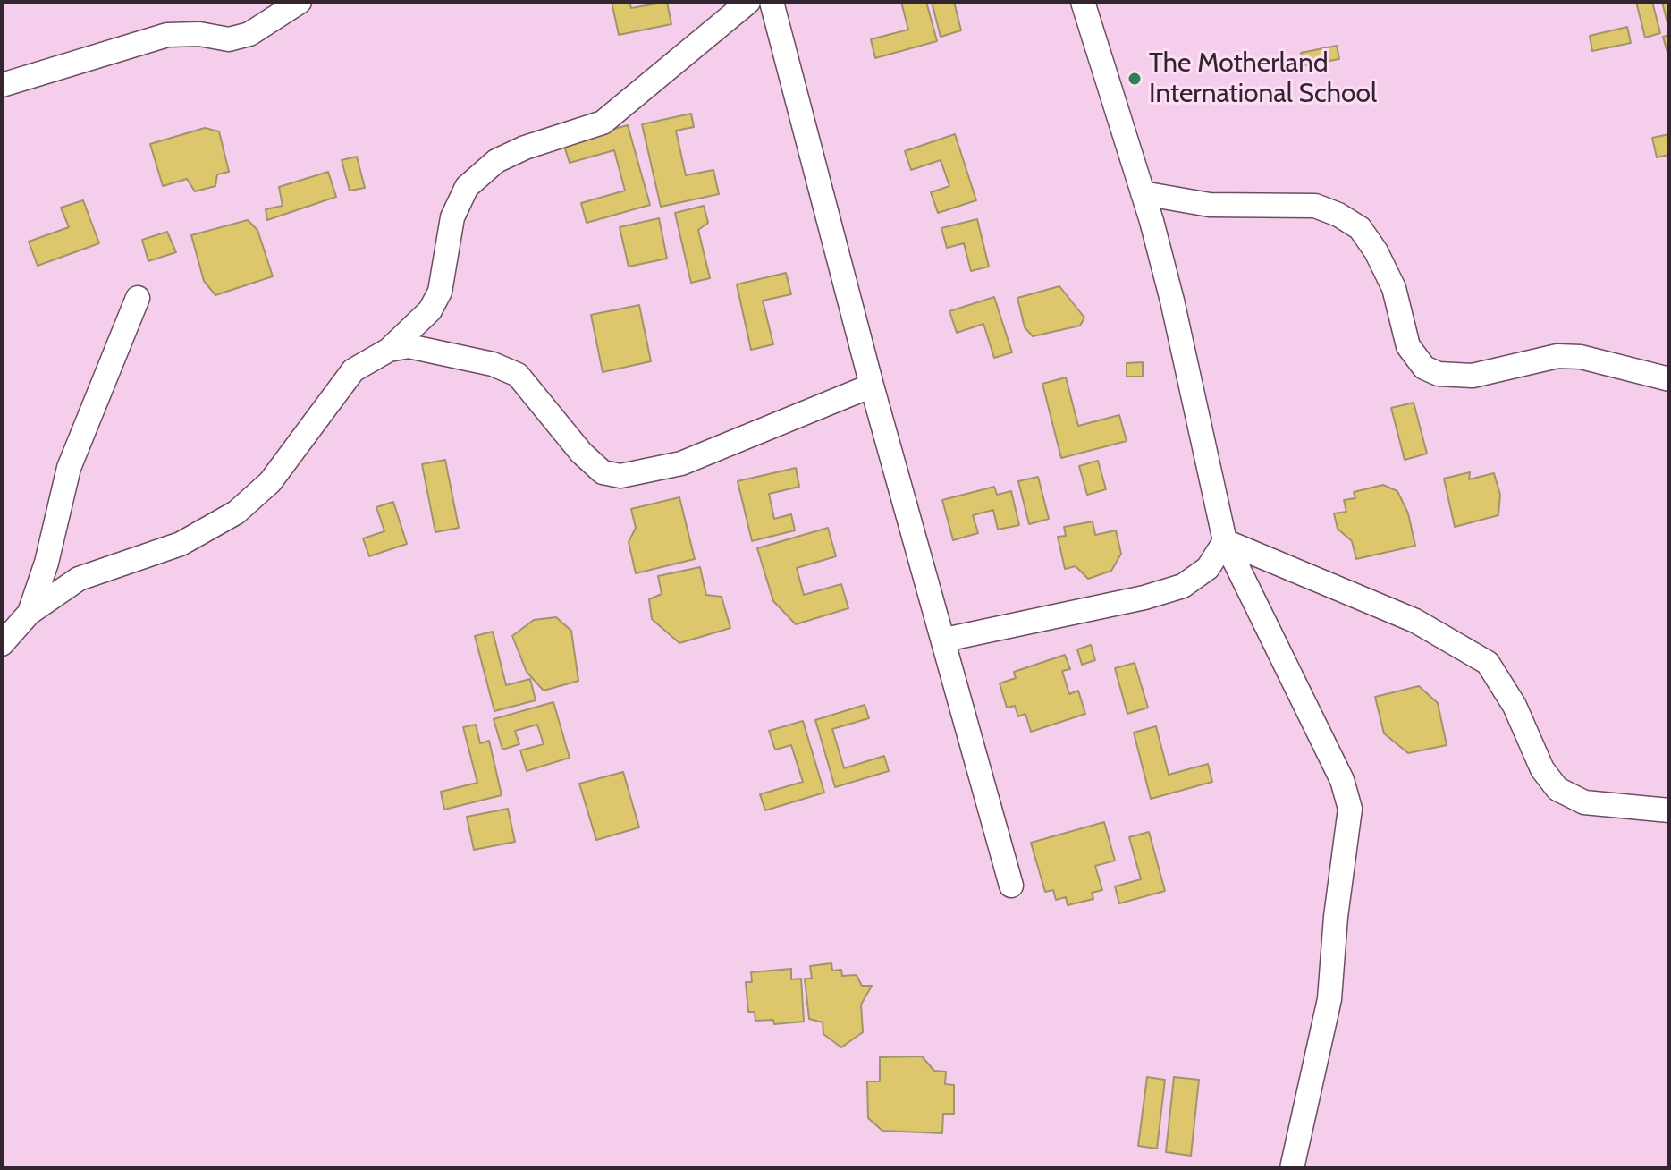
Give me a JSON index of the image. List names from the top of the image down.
{
  "places": ["The Motherland International School"]
}
